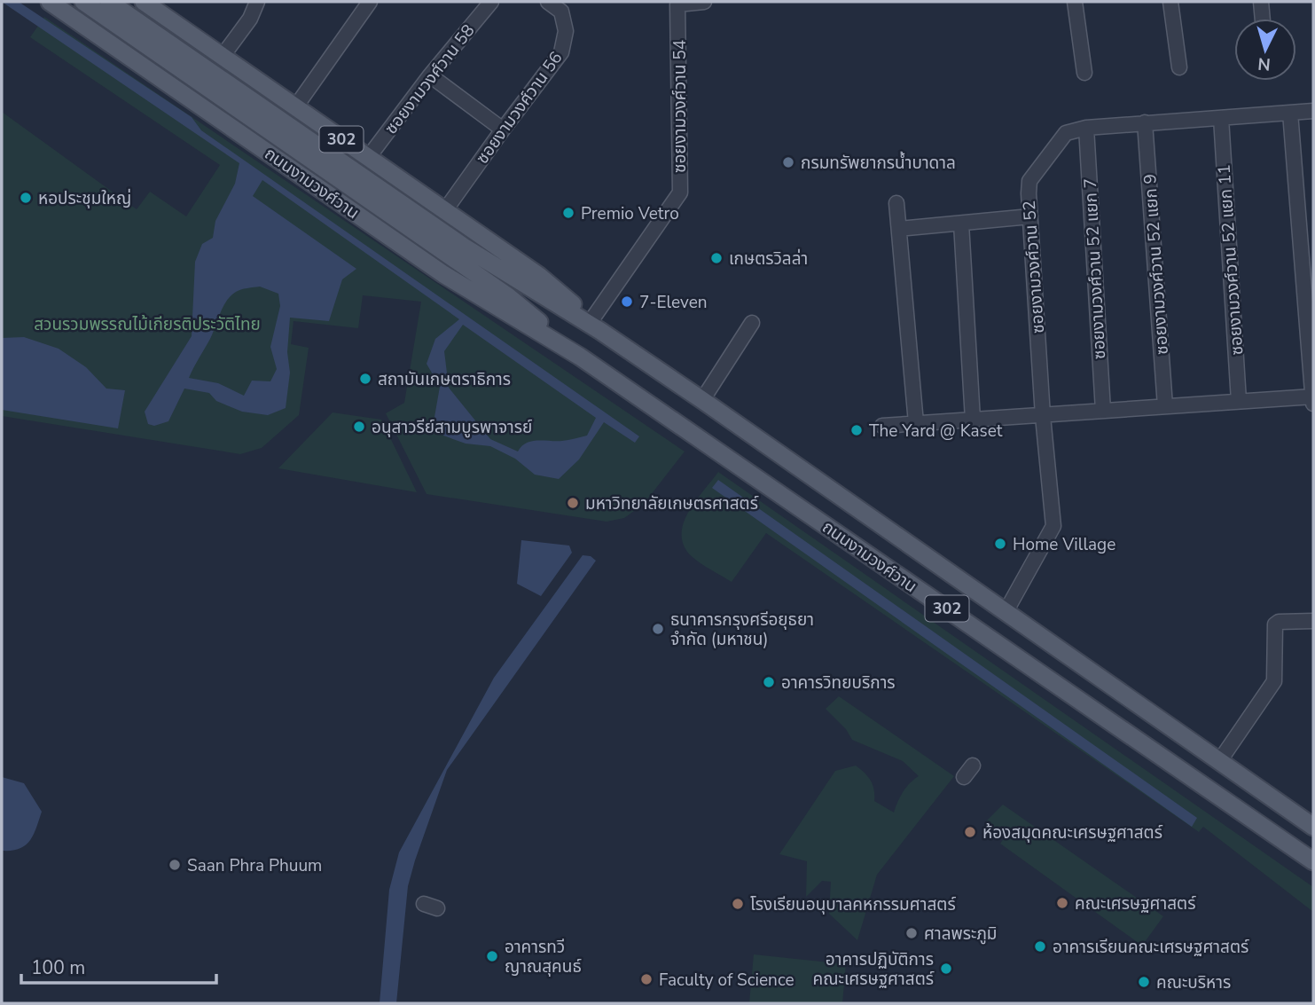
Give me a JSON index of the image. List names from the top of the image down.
{
  "streets": {
    "main road": ["302", "ถนนงามวงศ์วาน"],
    "street": [
      "ซอยงามวงศ์วาน 58",
      "ซอยงามวงศ์วาน 54",
      "ซอยงามวงศ์วาน 56",
      "ซอยงามวงศ์วาน 52 แยก 11",
      "ซอยงามวงศ์วาน 52 แยก 9",
      "ซอยงามวงศ์วาน 52",
      "ซอยงามวงศ์วาน 52 แยก 7"
    ]
  },
  "crossings": [
    ["ซอยงามวงศ์วาน 58", "ถนนงามวงศ์วาน"],
    ["ซอยงามวงศ์วาน 54", "ถนนงามวงศ์วาน"],
    ["ซอยงามวงศ์วาน 56", "ถนนงามวงศ์วาน"],
    ["ถนนงามวงศ์วาน", "ซอยงามวงศ์วาน 52"],
    ["ซอยงามวงศ์วาน 52 แยก 11", "ซอยงามวงศ์วาน 52"],
    ["ซอยงามวงศ์วาน 52 แยก 9", "ซอยงามวงศ์วาน 52"],
    ["ซอยงามวงศ์วาน 52", "ซอยงามวงศ์วาน 52 แยก 7"]
  ],
  "parks": ["สวนรวมพรรณไม้เกียรติประวัติไทย"],
  "places": [
    "กรมทรัพยากรน้ำบาดาล",
    "หอประชุมใหญ่",
    "Premio Vetro",
    "เกษตรวิลล่า",
    "7-Eleven",
    "สถาบันเกษตราธิการ",
    "อนุสาวรีย์สามบูรพาจารย์",
    "The Yard @ Kaset",
    "มหาวิทยาลัยเกษตรศาสตร์",
    "Home Village",
    "ธนาคารกรุงศรีอยุธยา จำกัด (มหาชน)",
    "อาคารวิทยบริการ",
    "ห้องสมุดคณะเศรษฐศาสตร์",
    "Saan Phra Phuum",
    "คณะเศรษฐศาสตร์",
    "โรงเรียนอนุบาลคหกรรมศาสตร์",
    "ศาลพระภูมิ",
    "อาคารเรียนคณะเศรษฐศาสตร์",
    "อาคารทวี ญาณสุคนธ์",
    "อาคารปฏิบัติการ คณะเศรษฐศาสตร์",
    "Faculty of Science",
    "คณะบริหาร"
  ],
  "scale_bar": "100 m",
  "north": "bottom"
}
